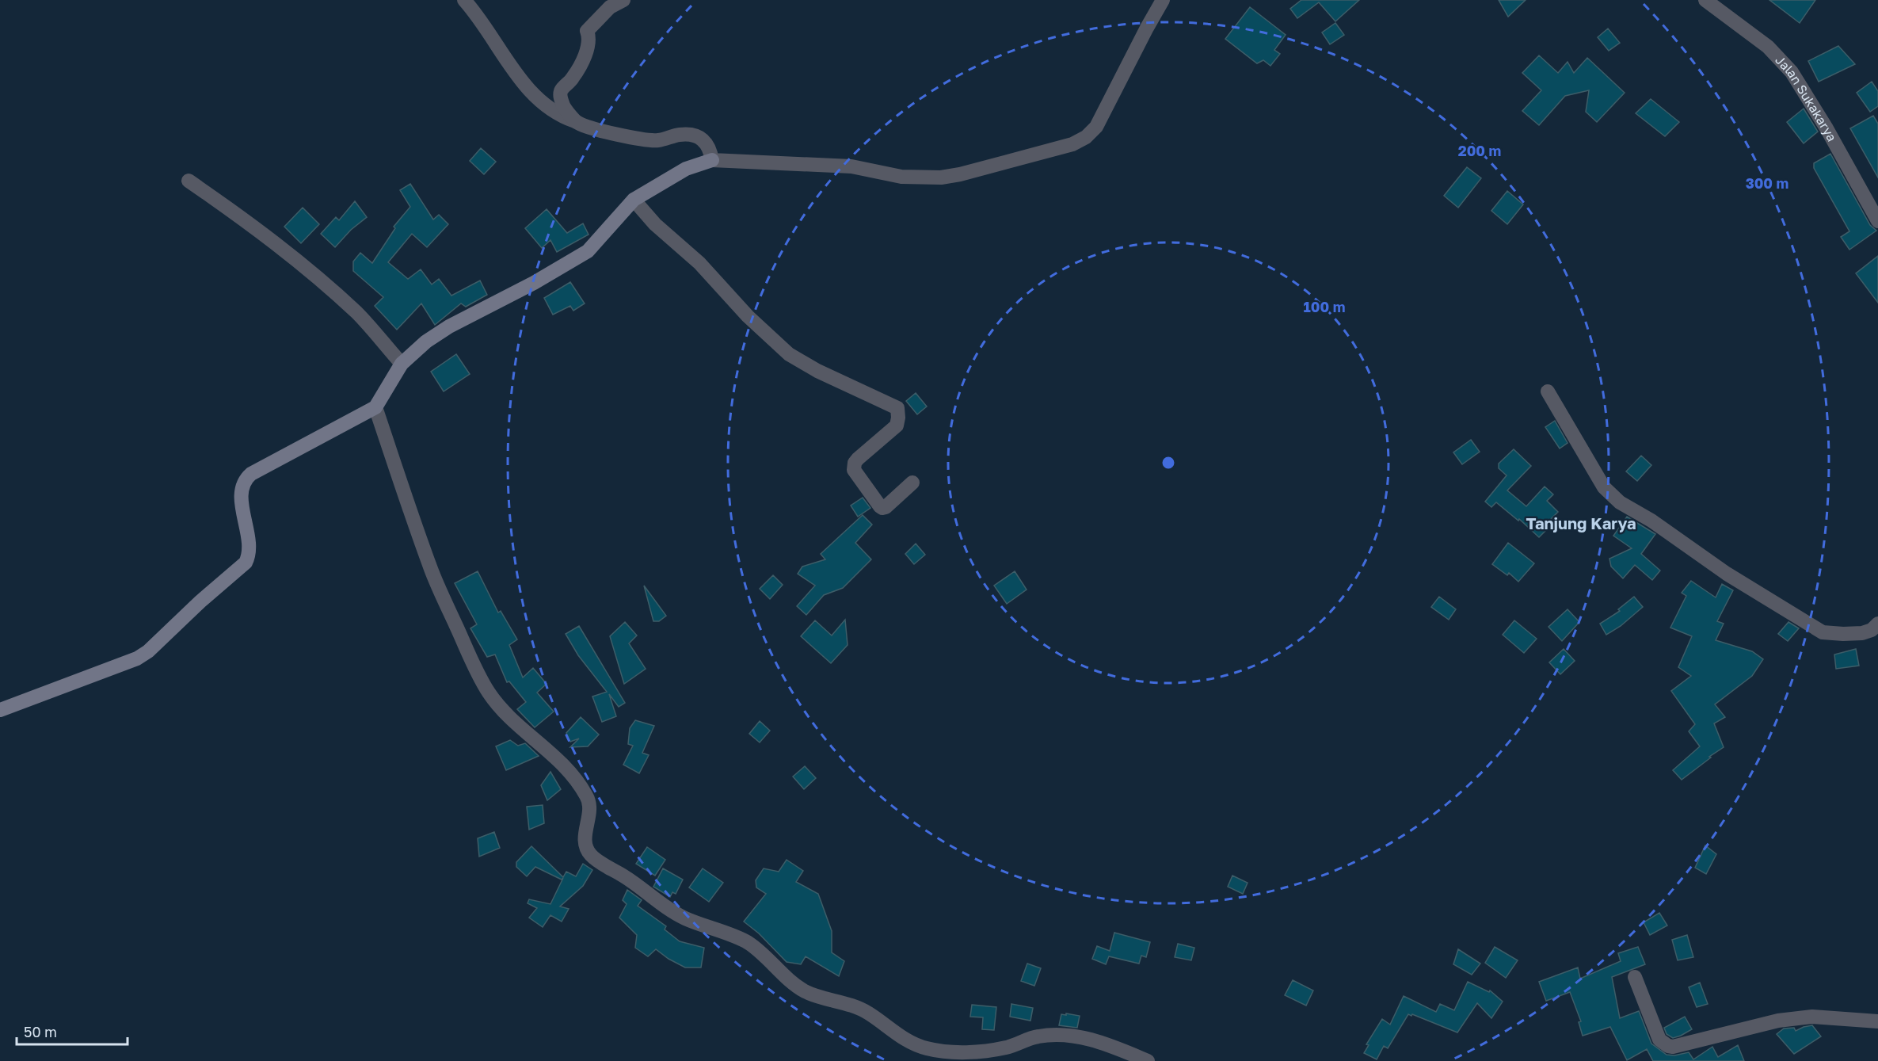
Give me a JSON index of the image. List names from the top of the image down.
{
  "streets": {
    "street": ["Jalan Sukakarya"]
  },
  "districts": ["Tanjung Karya"],
  "scale_bar": "50 m",
  "rings": ["200 m", "300 m", "100 m"]
}
